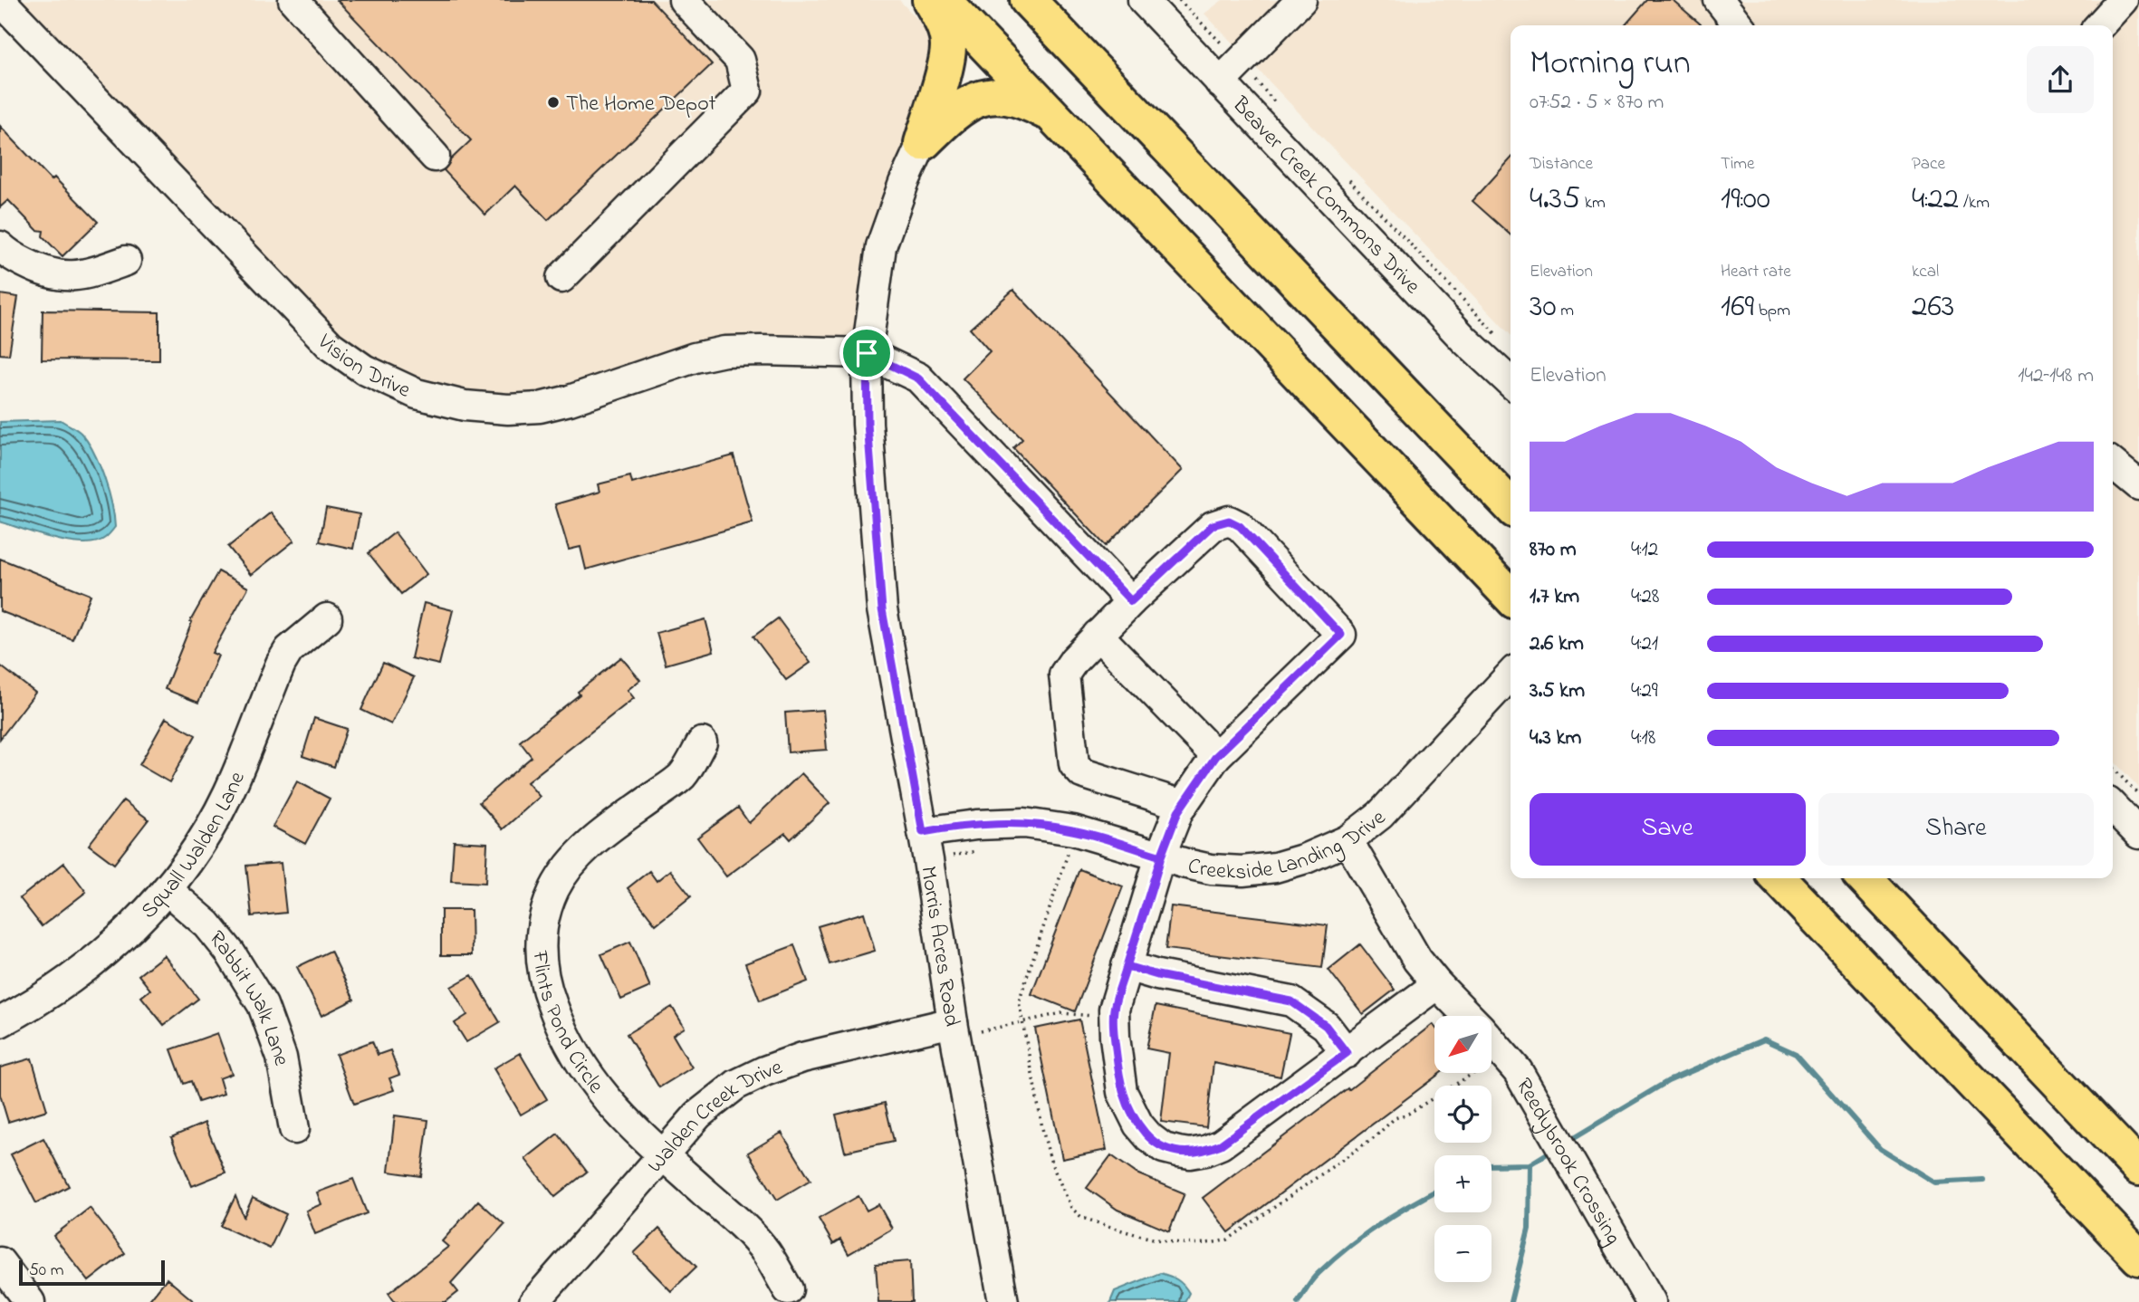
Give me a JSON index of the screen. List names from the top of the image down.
{
  "streets": {
    "street": [
      "Beaver Creek Commons Drive",
      "Vision Drive",
      "Creekside Landing Drive",
      "Squall Walden Lane",
      "Morris Acres Road",
      "Rabbit Walk Lane",
      "Flints Pond Circle",
      "Walden Creek Drive",
      "Reedybrook Crossing"
    ]
  },
  "crossings": [
    ["Vision Drive", "Morris Acres Road"],
    ["Creekside Landing Drive", "Morris Acres Road"],
    ["Creekside Landing Drive", "Reedybrook Crossing"],
    ["Squall Walden Lane", "Rabbit Walk Lane"],
    ["Morris Acres Road", "Walden Creek Drive"],
    ["Flints Pond Circle", "Walden Creek Drive"]
  ],
  "places": ["The Home Depot"],
  "scale_bar": "50 m",
  "north": "bottom left",
  "page": {
    "heading": ["Morning run", "07:52 · 5 × 870 m"],
    "stats": [
      ["Distance", "4.35 km"],
      ["Time", "19:00"],
      ["Pace", "4:22 /km"],
      ["Elevation", "30 m"],
      ["Heart rate", "169 bpm"],
      ["kcal", "263"]
    ],
    "chart": ["Elevation", "142–148 m"],
    "list": [
      {
        "name": "870 m",
        "note": "4:12"
      },
      {
        "name": "1.7 km",
        "note": "4:28"
      },
      {
        "name": "2.6 km",
        "note": "4:21"
      },
      {
        "name": "3.5 km",
        "note": "4:29"
      },
      {
        "name": "4.3 km",
        "note": "4:18"
      }
    ],
    "buttons": ["Save", "Share"],
    "map_buttons": ["+", "−"],
    "scale": "50 m"
  }
}
